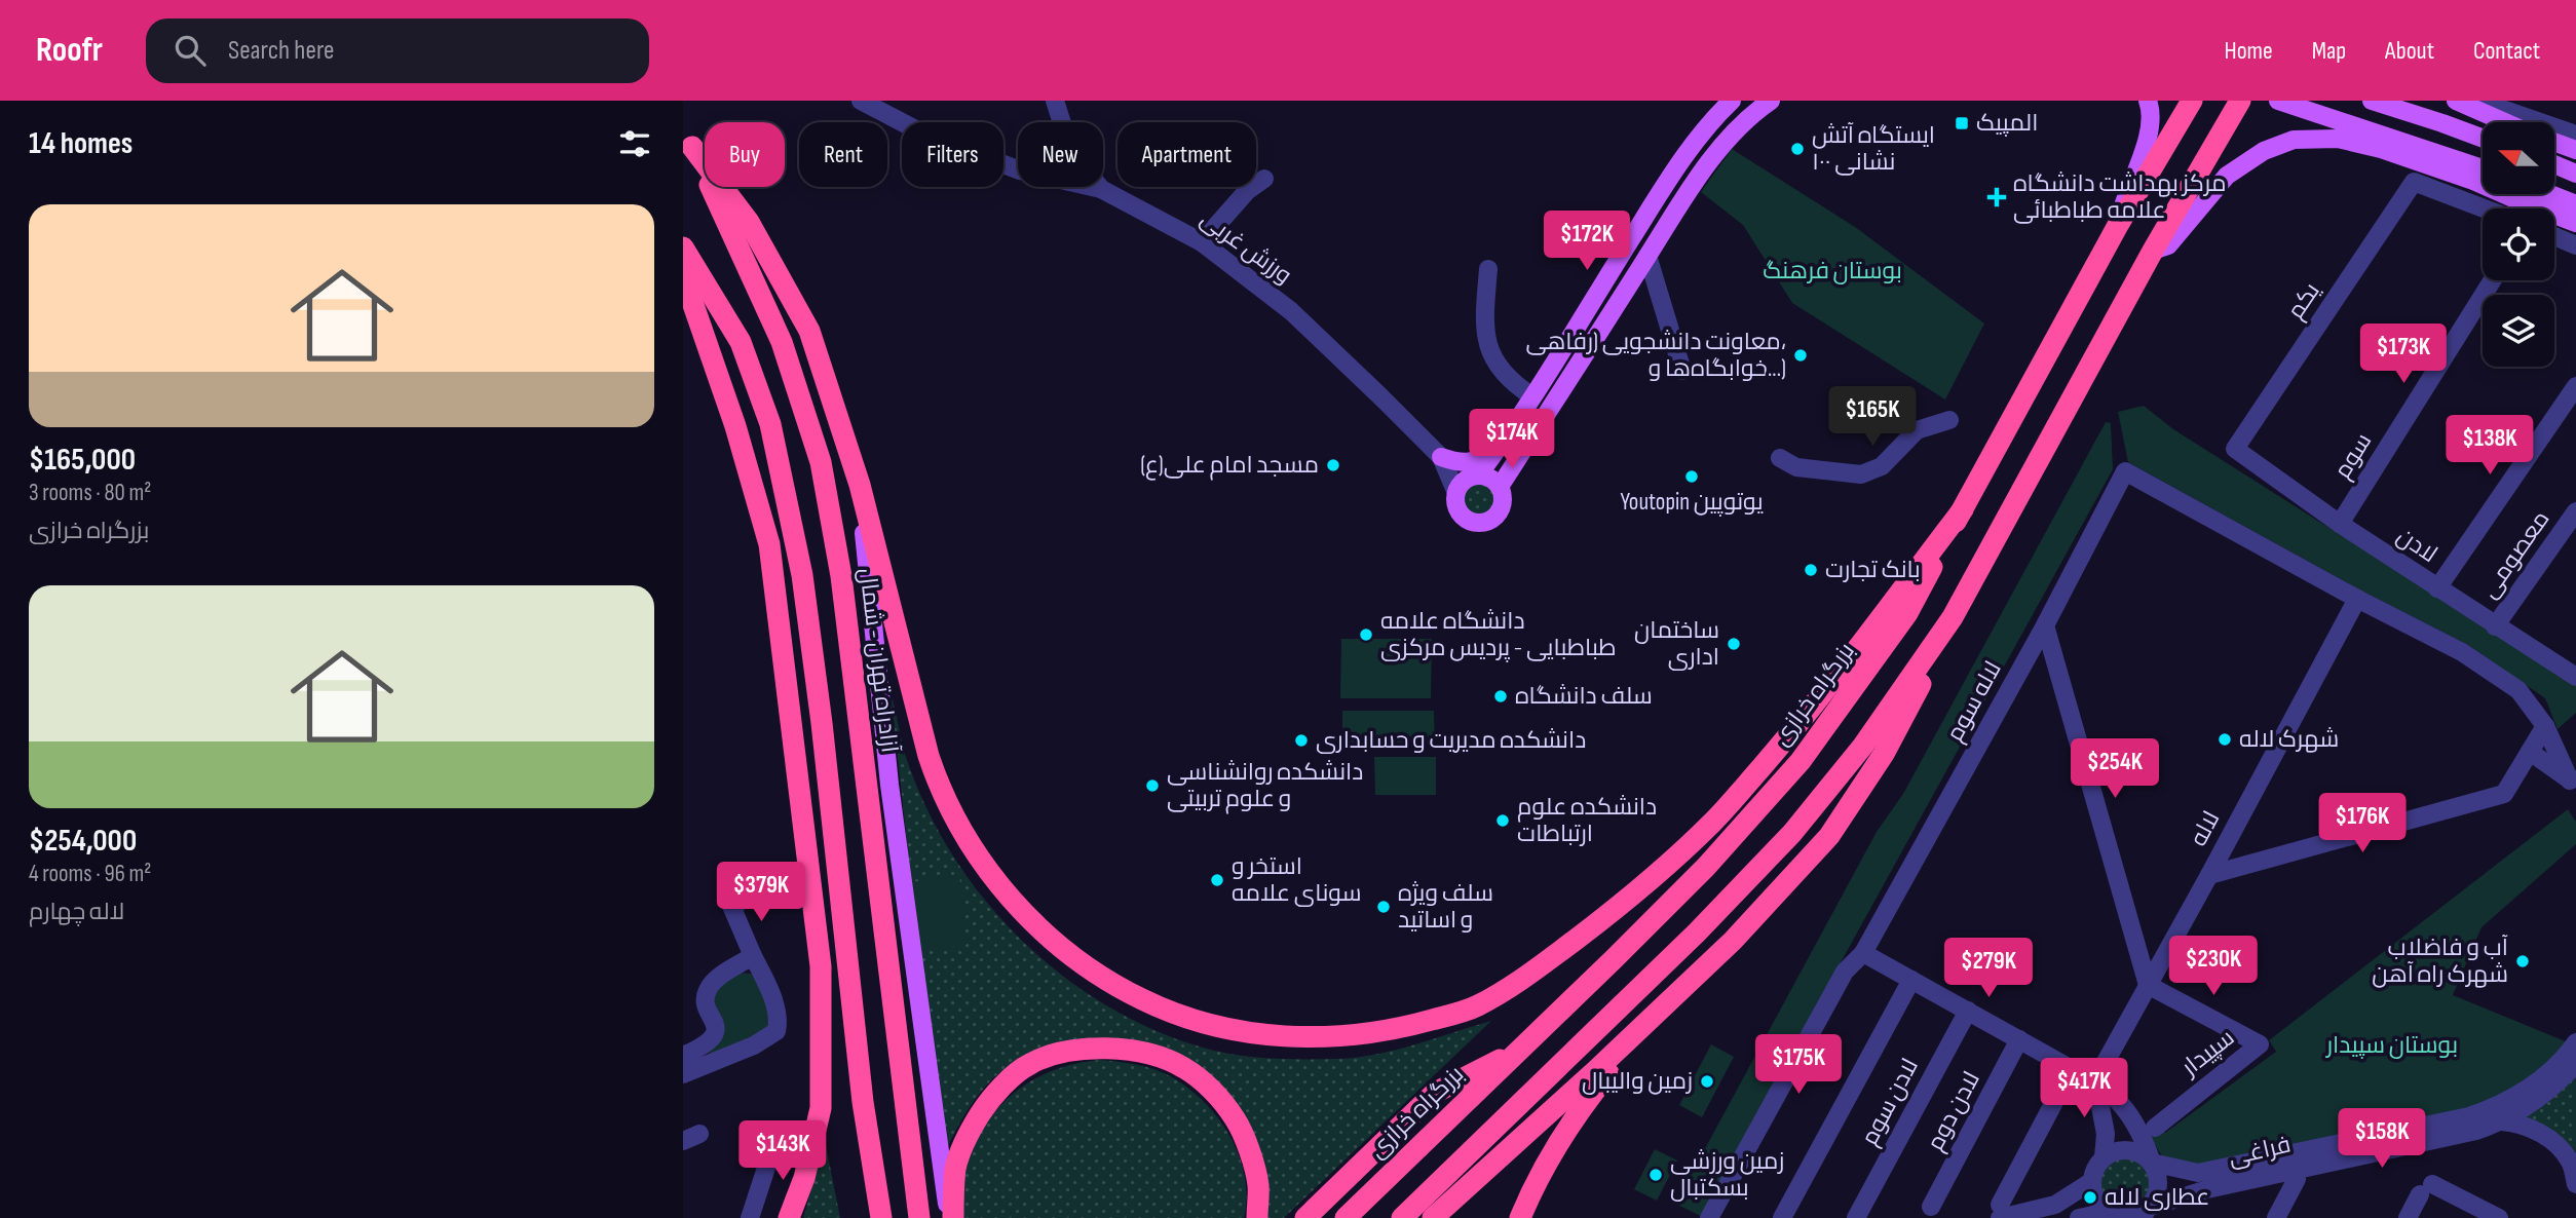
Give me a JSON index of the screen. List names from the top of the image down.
{
  "streets": {
    "highway": ["آزادراه تهران - شمال", "بزرگراه خرازی"],
    "street": [
      "ورزش غربی",
      "یکم",
      "سوم",
      "لادن",
      "معصومی",
      "لاله سوم",
      "لاله",
      "سپیدار",
      "لادن سوم",
      "لادن دوم",
      "فراغی"
    ]
  },
  "crossings": [
    ["یکم", "لادن"],
    ["سوم", "لادن"],
    ["لادن", "معصومی"],
    ["لاله سوم", "لاله"],
    ["لاله", "سپیدار"]
  ],
  "parks": ["بوستان فرهنگ", "بوستان سپیدار"],
  "places": {
    "transit": ["المپیک"],
    "other": [
      "ایستگاه آتش نشانی ۱۰۰",
      "معاونت دانشجویی (رفاهی، خوابگاه‌ها و...)",
      "مسجد امام علی(ع)",
      "Youtopin یوتوپین",
      "بانک تجارت",
      "دانشگاه علامه طباطبایی - پردیس مرکزی",
      "ساختمان اداری",
      "سلف دانشگاه",
      "شهرک لاله",
      "دانشکده مدیریت و حسابداری",
      "دانشکده روانشناسی و علوم تربیتی",
      "دانشکده علوم ارتباطات",
      "استخر و سونای علامه",
      "سلف ویژه و اساتید",
      "آب و فاضلاب شهرک راه آهن",
      "زمین والیبال",
      "زمین ورزشی بسکتبال",
      "عطاری لاله"
    ],
    "health": ["مرکز بهداشت دانشگاه علامه طباطبائی"]
  },
  "north": "left",
  "page": {
    "header": "Roofr",
    "search": "Search here",
    "nav": [
      "Home",
      "Map",
      "About",
      "Contact"
    ],
    "heading": "14 homes",
    "chip": [
      "Buy",
      "Rent",
      "Filters",
      "New",
      "Apartment"
    ],
    "list": [
      {
        "name": "$165,000",
        "note": "3 rooms · 80 m² · بزرگراه خرازی"
      },
      {
        "name": "$254,000",
        "note": "4 rooms · 96 m² · لاله چهارم"
      }
    ],
    "price": [
      "$172K",
      "$173K",
      "$165K",
      "$174K",
      "$138K",
      "$254K",
      "$176K",
      "$379K",
      "$230K",
      "$279K",
      "$175K",
      "$417K",
      "$158K",
      "$143K"
    ]
  }
}
